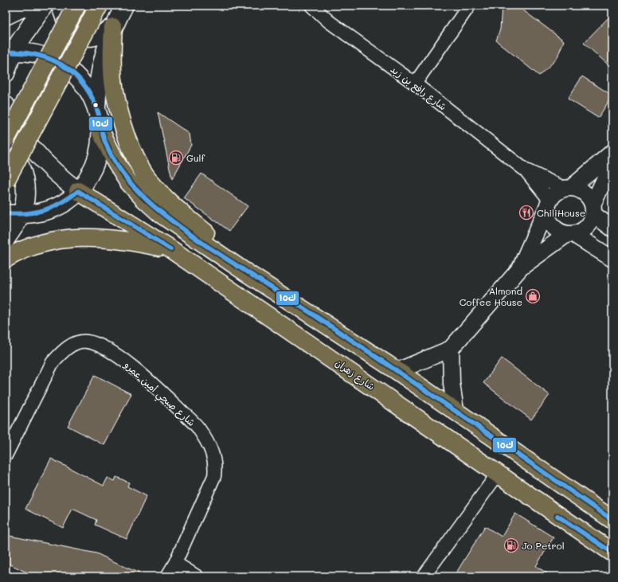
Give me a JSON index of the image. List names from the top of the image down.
{
  "streets": {
    "main road": ["شارع زهران"],
    "street": ["شارع رافع بن زيد", "شارع صبحي أمين عمرو"]
  },
  "places": {
    "fuel station": ["Gulf", "Jo Petrol"],
    "restaurant": ["ChiliHouse"],
    "shop": ["Almond Coffee House"]
  },
  "lines": ["transit line ك١٥"]
}
